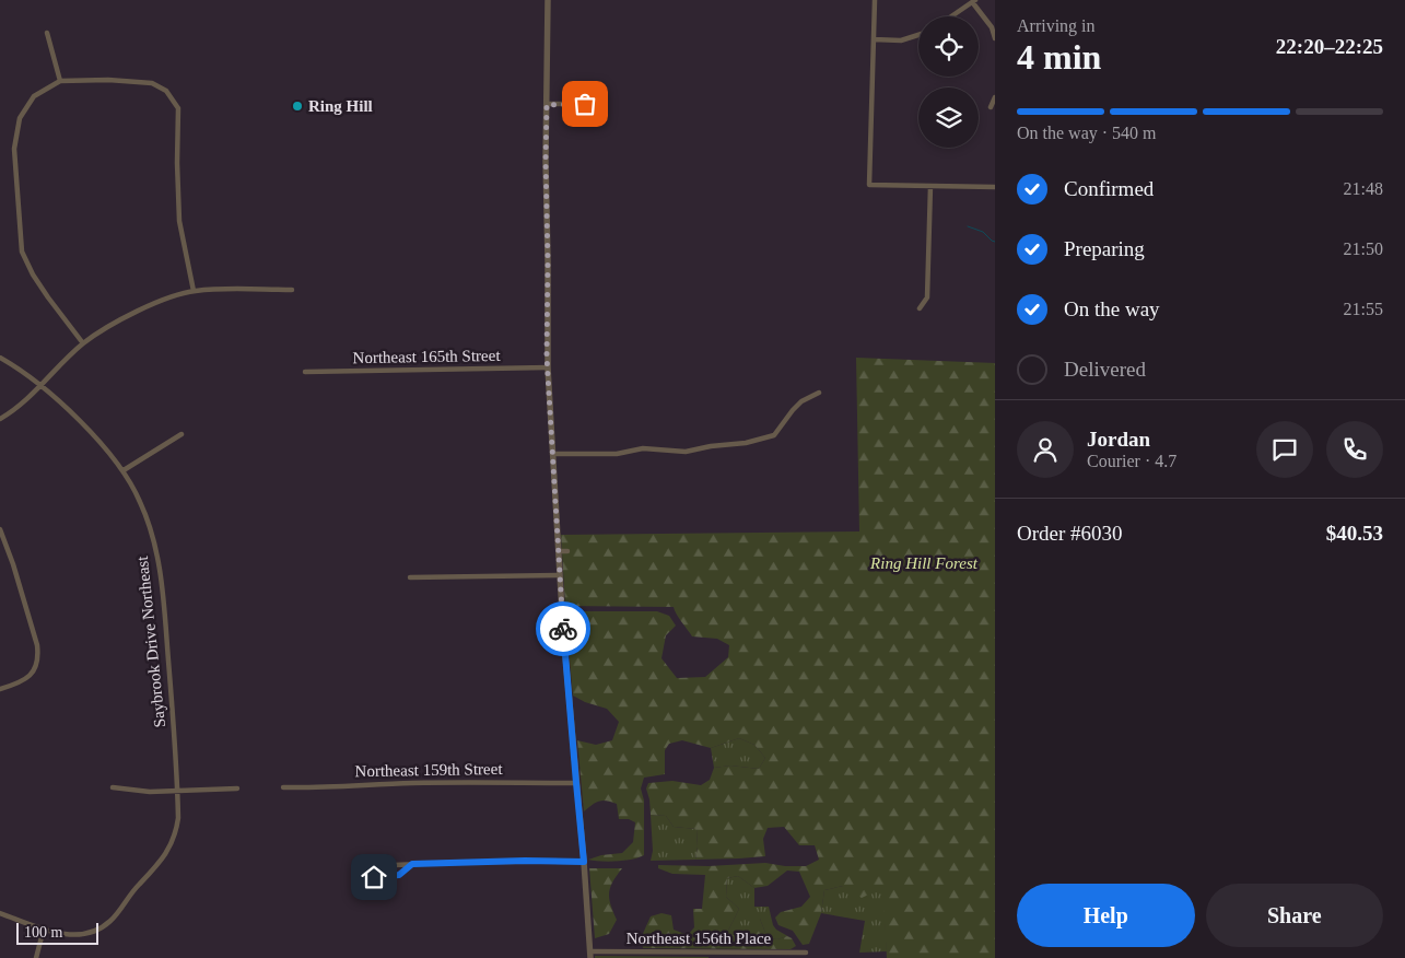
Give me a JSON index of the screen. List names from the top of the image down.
{
  "streets": {
    "street": [
      "Northeast 165th Street",
      "Saybrook Drive Northeast",
      "Northeast 159th Street",
      "Northeast 156th Place"
    ]
  },
  "parks": ["Ring Hill Forest"],
  "places": ["Ring Hill"],
  "scale_bar": "100 m",
  "page": {
    "heading": ["4 min", "Arriving in", "22:20–22:25"],
    "panel": [
      "Jordan",
      "Courier · 4.7",
      "Order #6030",
      "$40.53"
    ],
    "bar": "On the way · 540 m",
    "list": [
      ["Confirmed", "21:48"],
      ["Preparing", "21:50"],
      ["On the way", "21:55"],
      "Delivered"
    ],
    "buttons": ["Help", "Share"],
    "scale": "100 m"
  }
}
